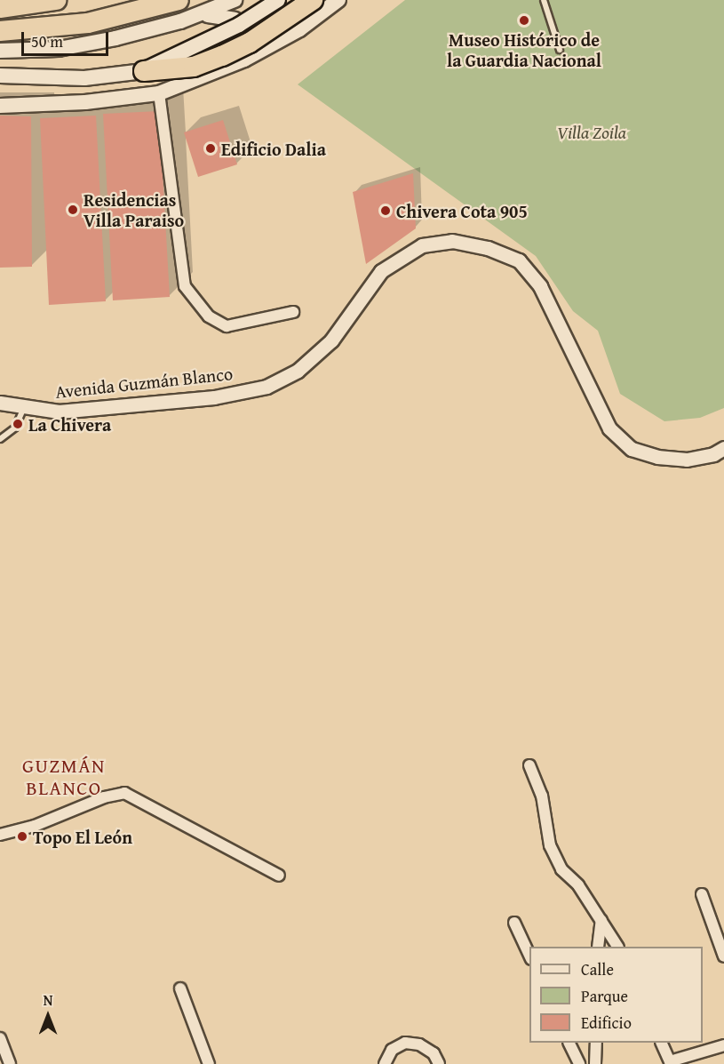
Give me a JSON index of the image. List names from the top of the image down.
{
  "streets": {
    "street": ["Avenida Guzmán Blanco"]
  },
  "districts": ["GUZMÁN BLANCO"],
  "parks": ["Villa Zoila"],
  "places": [
    "Museo Histórico de la Guardia Nacional",
    "Edificio Dalia",
    "Residencias Villa Paraiso",
    "Chivera Cota 905",
    "La Chivera",
    "Topo El León"
  ],
  "legend": ["Calle", "Parque", "Edificio"],
  "scale_bar": "50 m",
  "north": "top"
}
